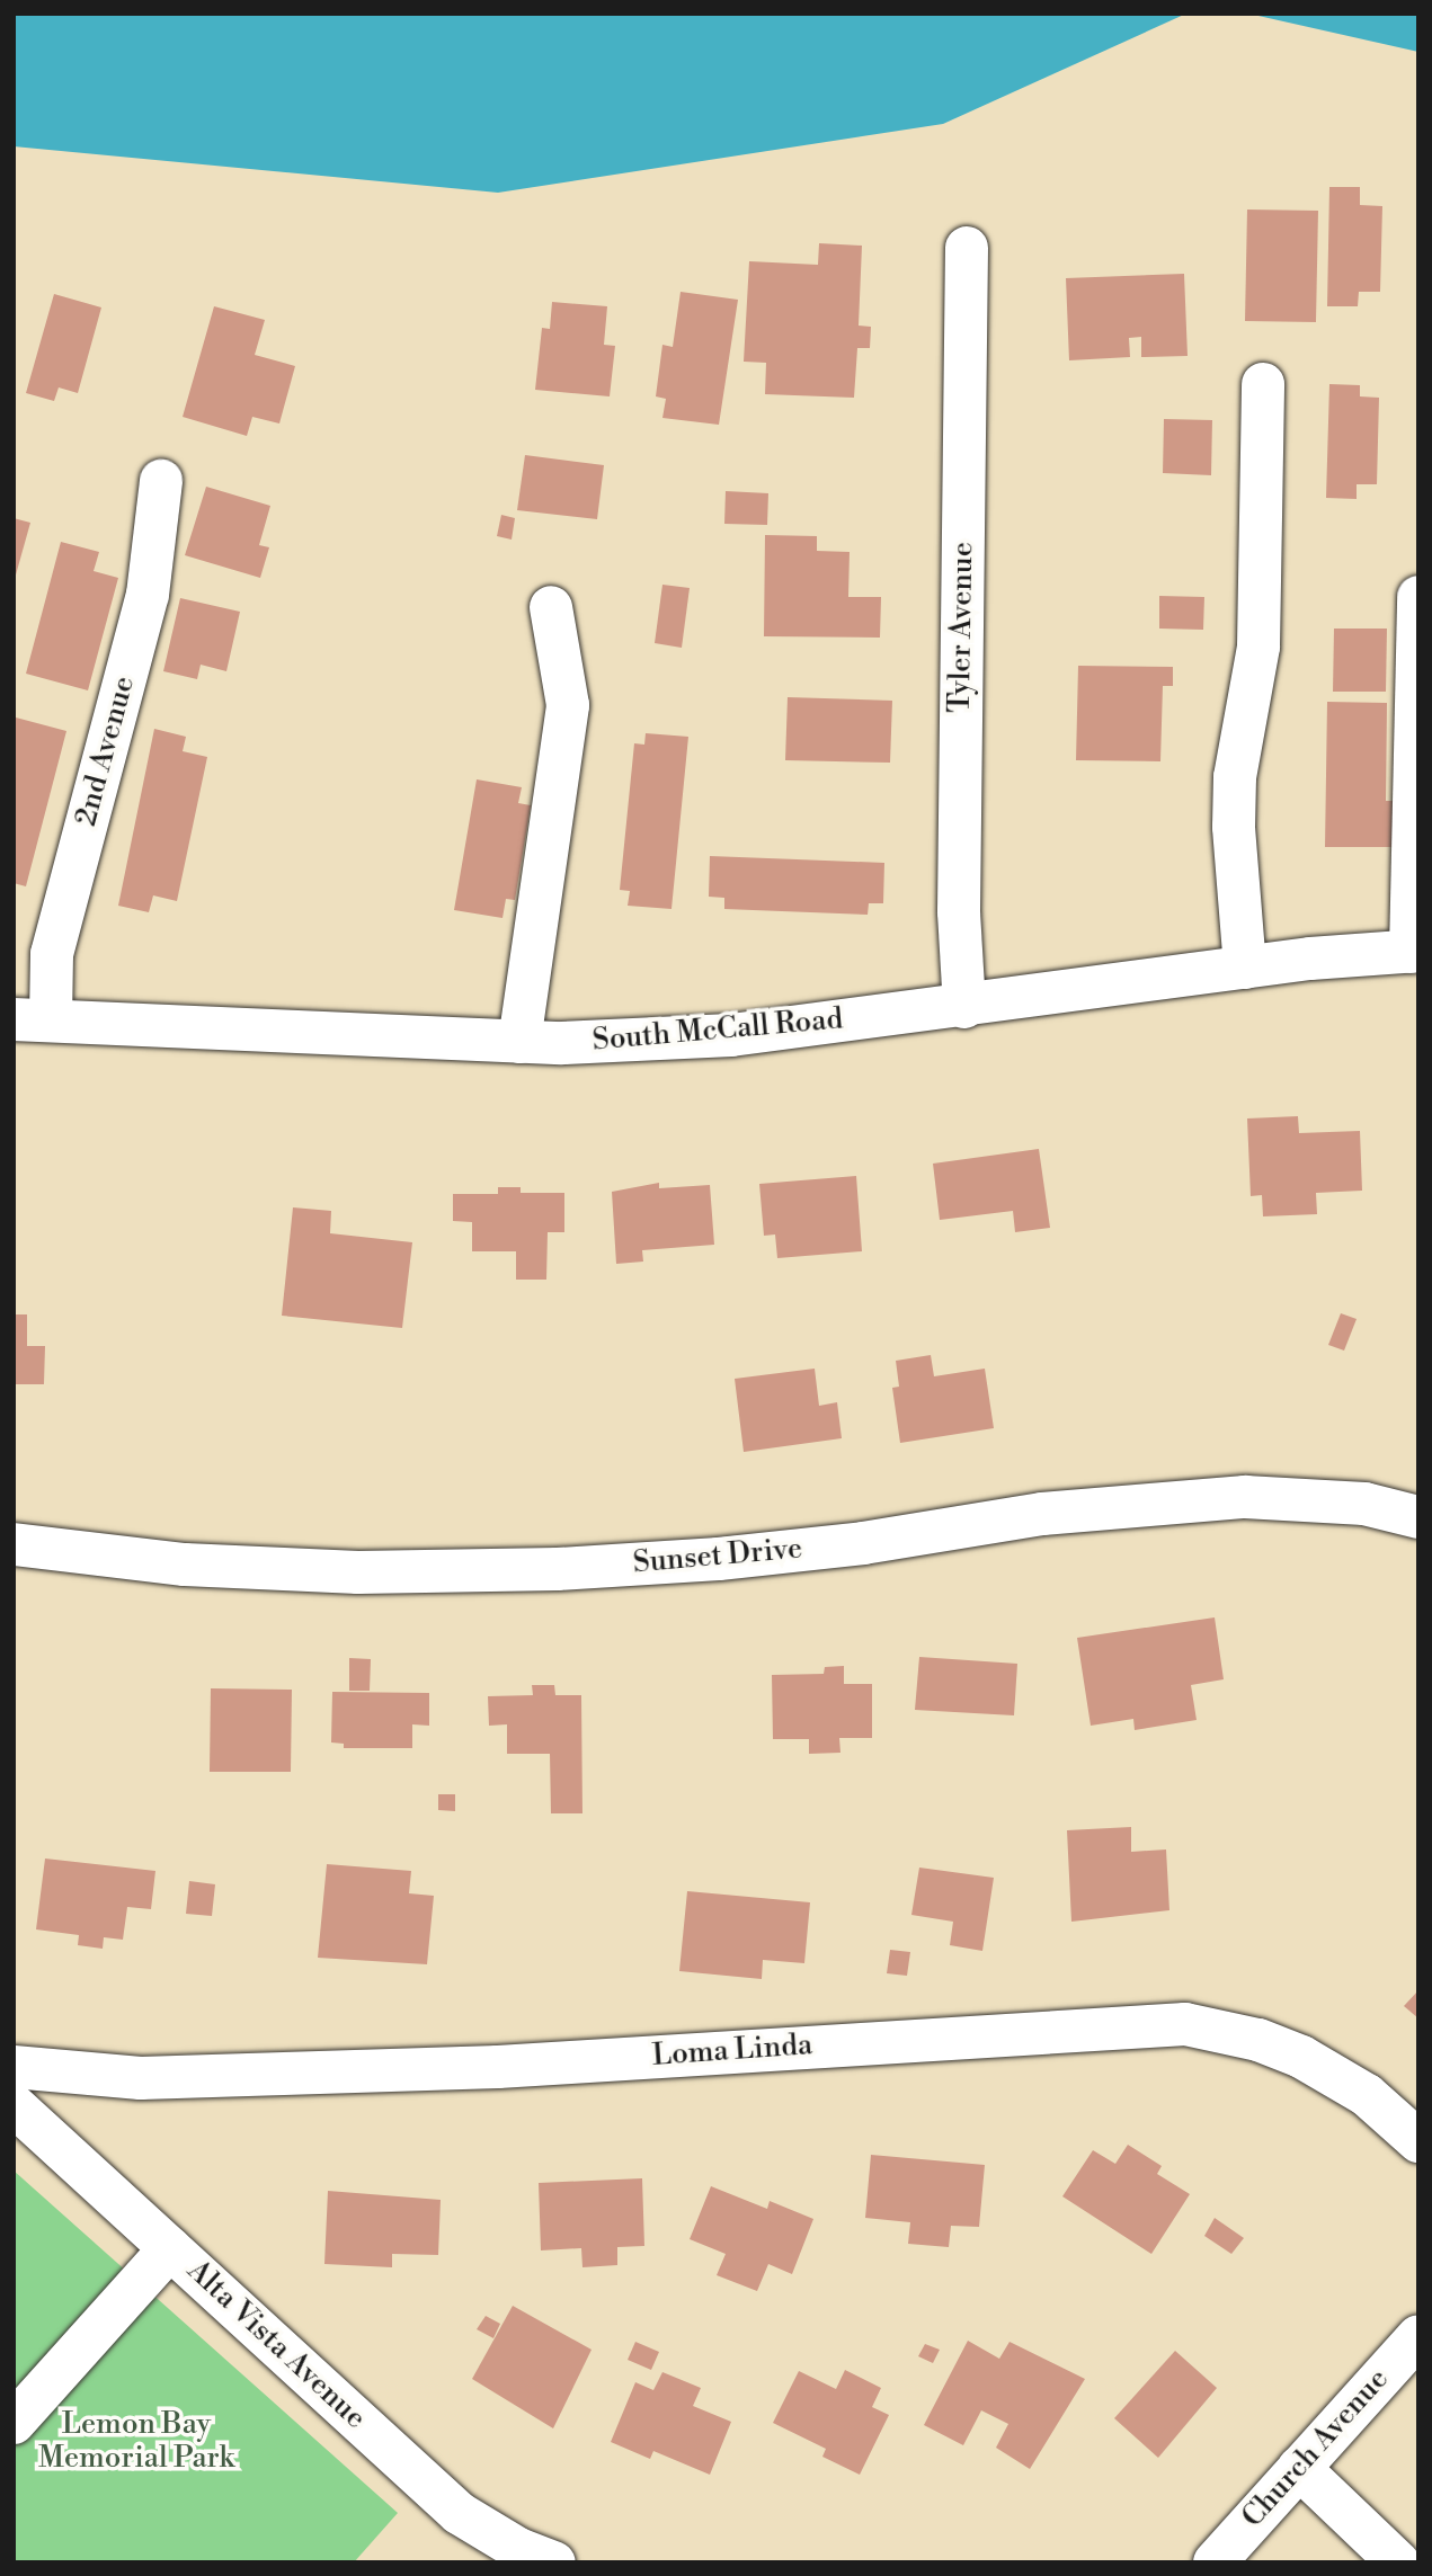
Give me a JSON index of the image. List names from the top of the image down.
{
  "streets": {
    "street": [
      "Tyler Avenue",
      "2nd Avenue",
      "South McCall Road",
      "Sunset Drive",
      "Loma Linda",
      "Alta Vista Avenue",
      "Church Avenue"
    ]
  },
  "crossings": [
    ["Tyler Avenue", "South McCall Road"],
    ["2nd Avenue", "South McCall Road"]
  ],
  "parks": ["Lemon Bay Memorial Park"]
}
